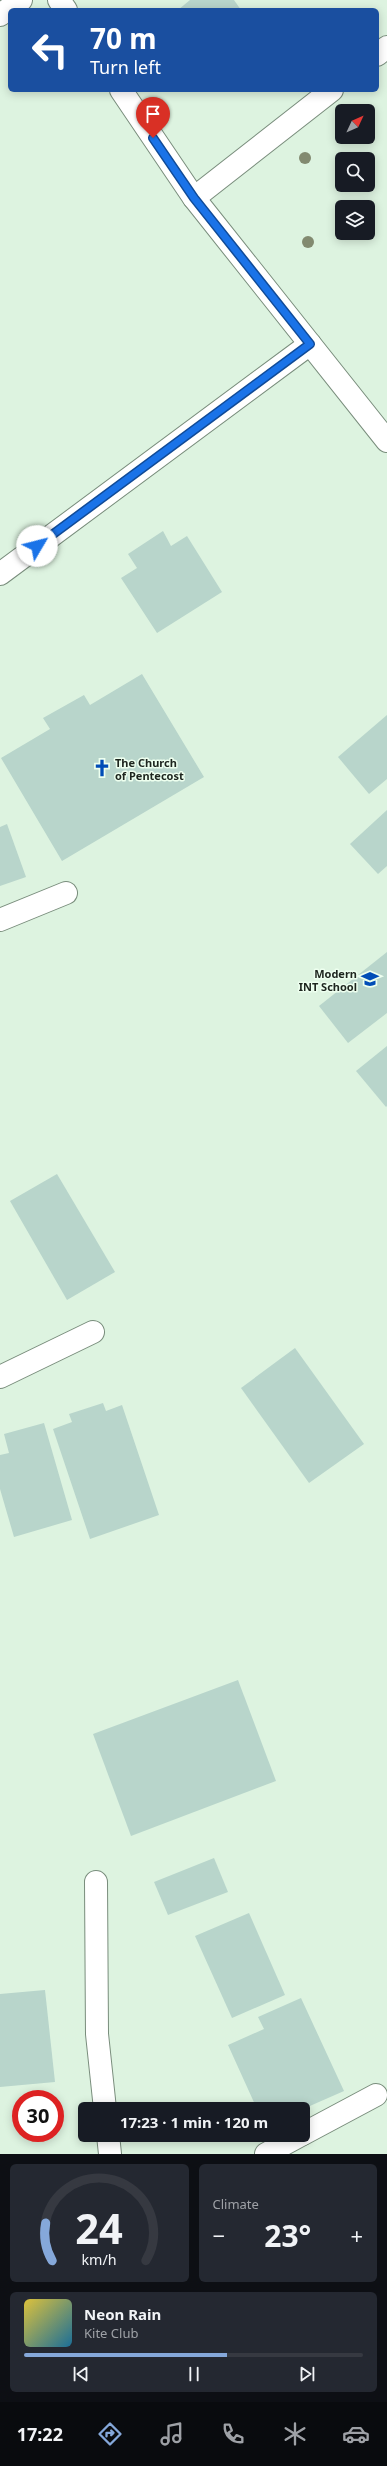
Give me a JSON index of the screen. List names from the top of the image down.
{
  "places": {
    "church": ["The Church of Pentecost"],
    "school or university": ["Modern INT School"]
  },
  "north": "top right",
  "page": {
    "turn": ["70 m", "Turn left"],
    "limit": "30",
    "trip": "17:23 · 1 min · 120 m",
    "tile": "Climate",
    "heat": ["−", "23°", "+"],
    "song": ["Neon Rain", "Kite Club"],
    "tabs": "17:22",
    "gauge": ["24", "km/h"]
  }
}
